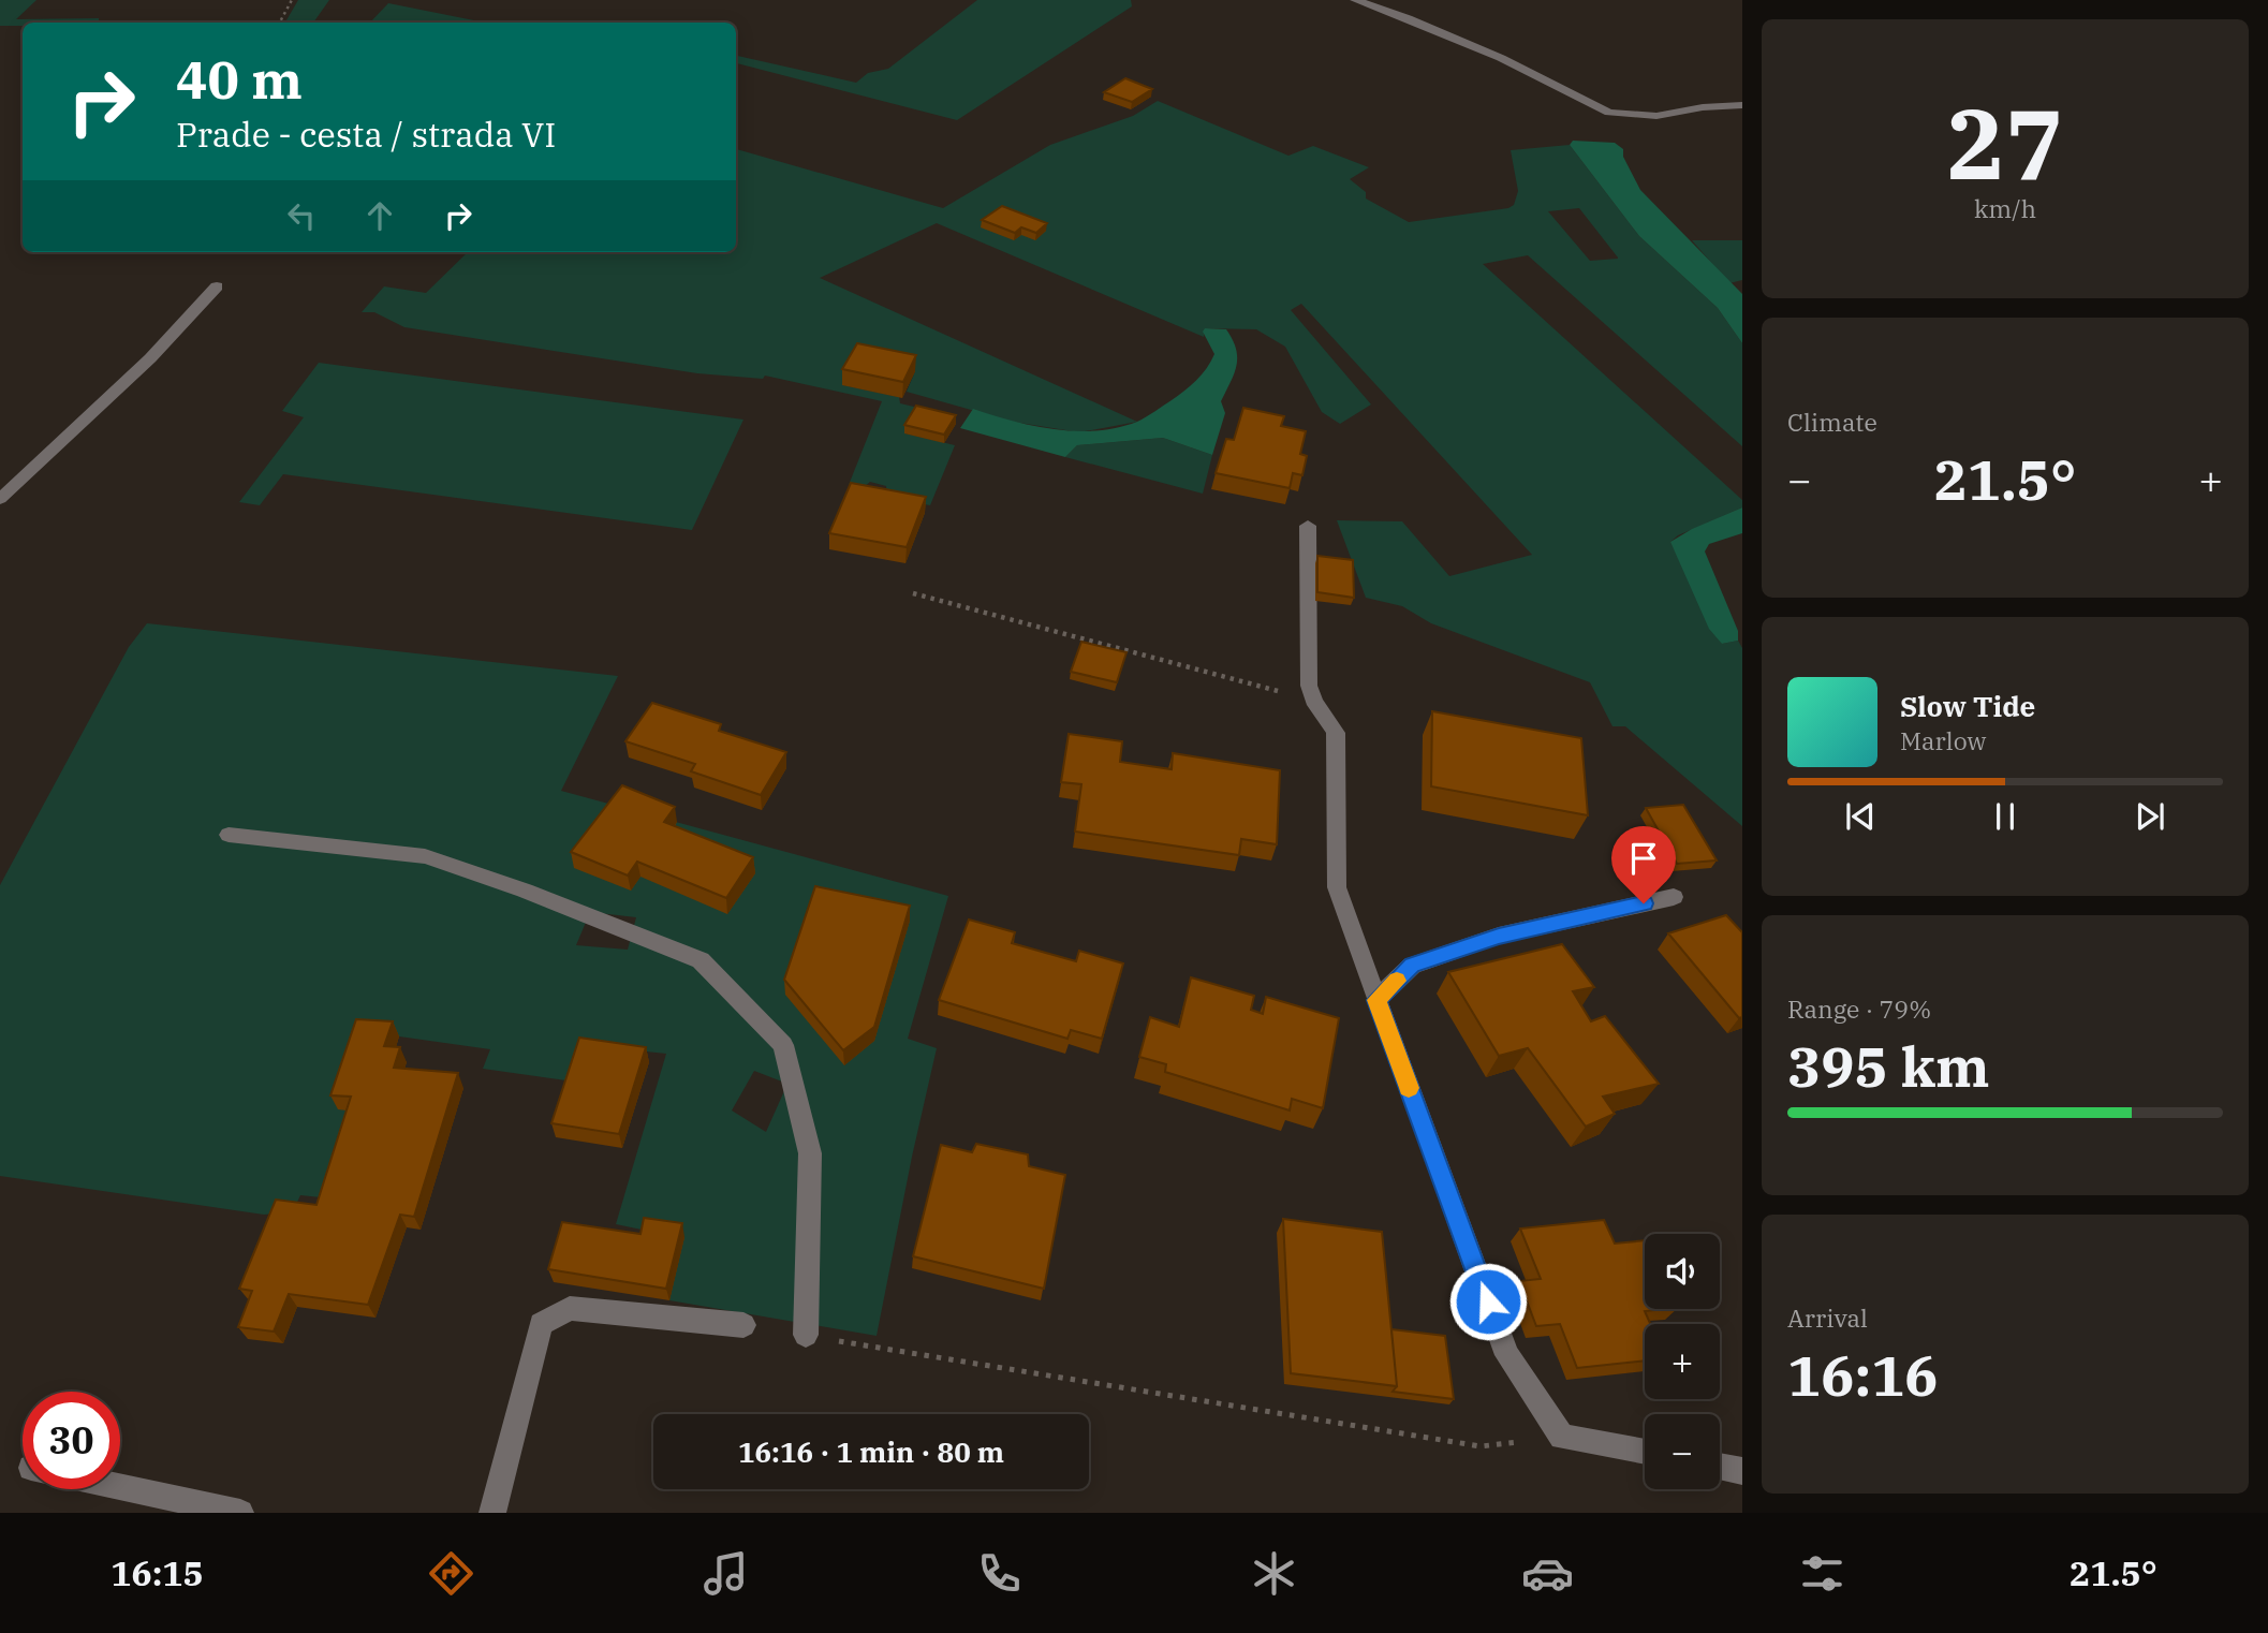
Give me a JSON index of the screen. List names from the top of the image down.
{
  "page": {
    "tile": [
      ["27", "km/h"],
      "Climate",
      ["Range · 79%", "395 km"],
      ["Arrival", "16:16"]
    ],
    "turn": ["40 m", "Prade - cesta / strada VI"],
    "heat": ["−", "21.5°", "+"],
    "song": ["Slow Tide", "Marlow"],
    "map_buttons": ["+", "−"],
    "limit": "30",
    "trip": "16:16 · 1 min · 80 m",
    "tabs": ["16:15", "21.5°"]
  }
}
